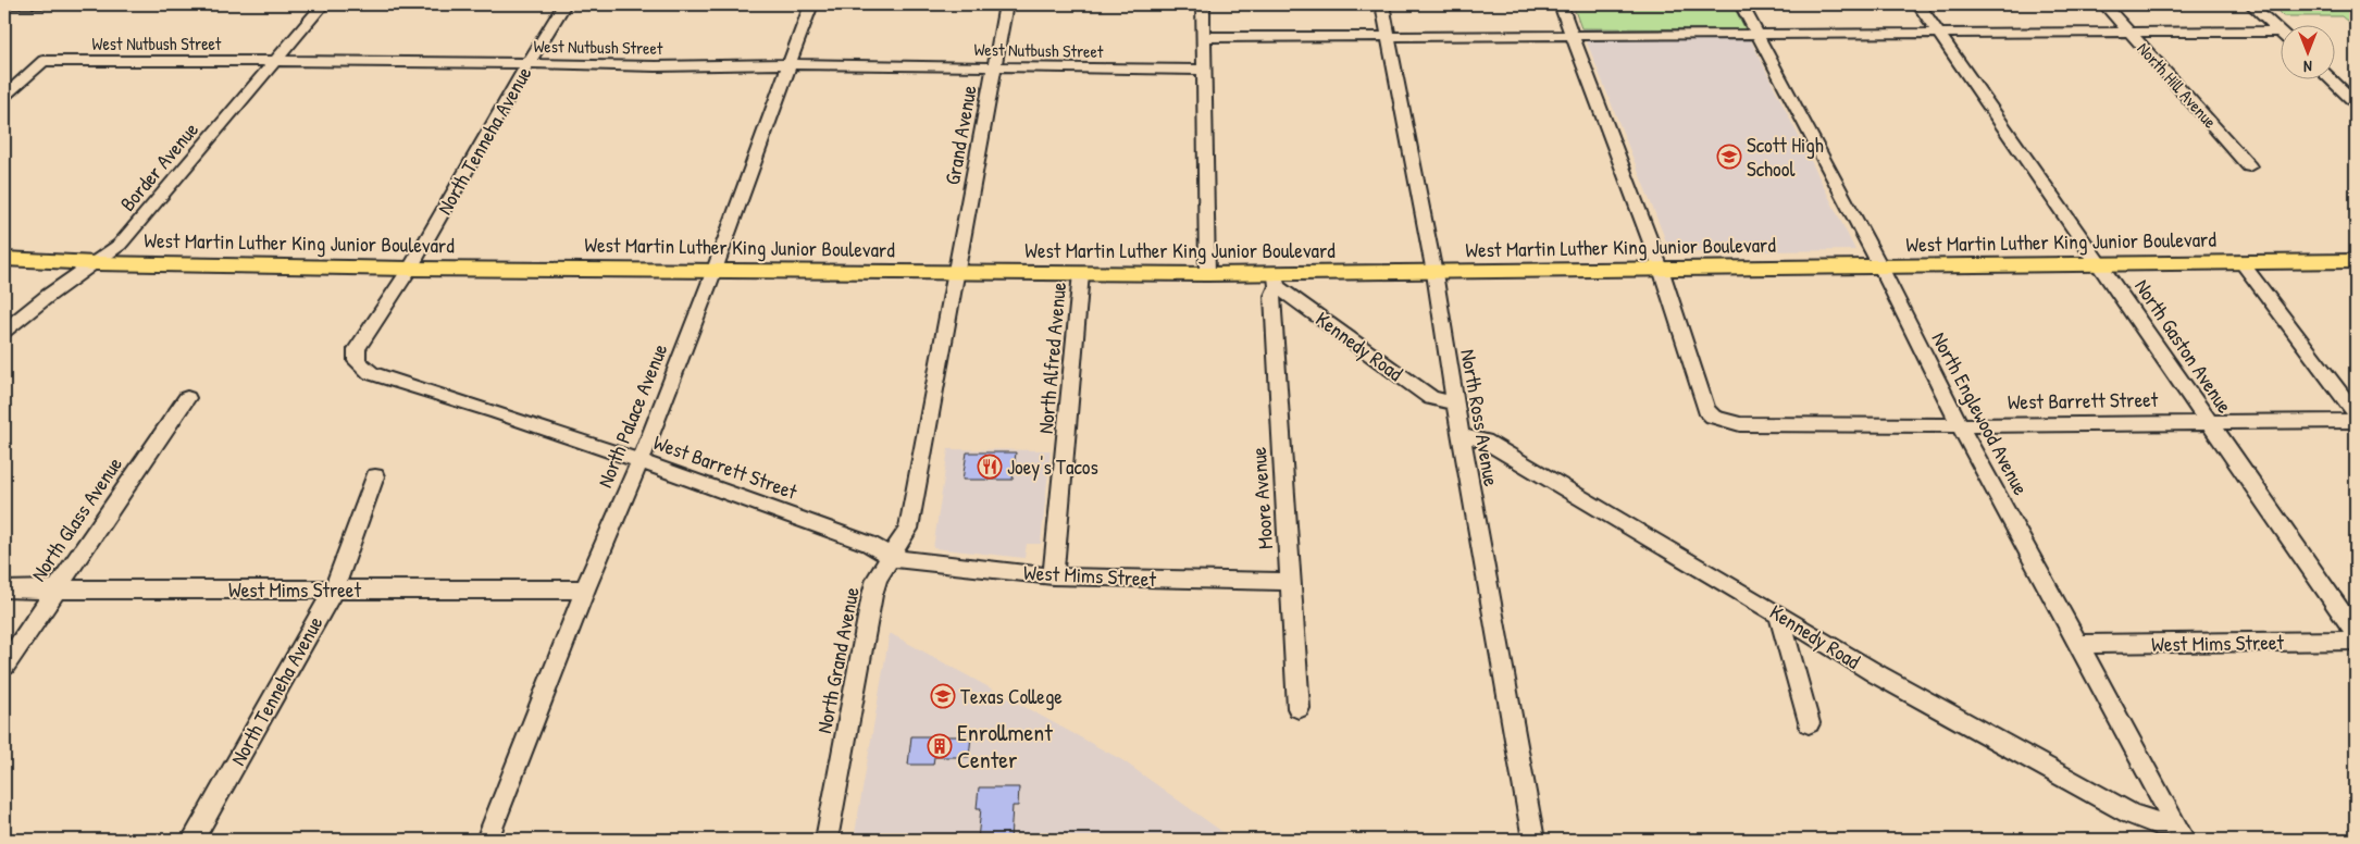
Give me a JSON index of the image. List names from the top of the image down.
{
  "streets": {
    "main road": ["West Martin Luther King Junior Boulevard"],
    "street": [
      "West Nutbush Street",
      "North Hill Avenue",
      "Grand Avenue",
      "North Tenneha Avenue",
      "Border Avenue",
      "Kennedy Road",
      "North Gaston Avenue",
      "North Alfred Avenue",
      "West Barrett Street",
      "North Englewood Avenue",
      "North Palace Avenue",
      "North Ross Avenue",
      "Moore Avenue",
      "North Glass Avenue",
      "West Mims Street",
      "North Grand Avenue"
    ]
  },
  "crossings": [
    ["West Nutbush Street", "Grand Avenue"],
    ["West Nutbush Street", "North Tenneha Avenue"],
    ["West Nutbush Street", "Border Avenue"],
    ["West Nutbush Street", "North Palace Avenue"],
    ["Grand Avenue", "West Martin Luther King Junior Boulevard"],
    ["Grand Avenue", "North Grand Avenue"],
    ["North Tenneha Avenue", "West Martin Luther King Junior Boulevard"],
    ["North Tenneha Avenue", "West Barrett Street"],
    ["North Tenneha Avenue", "West Mims Street"],
    ["Border Avenue", "West Martin Luther King Junior Boulevard"],
    ["West Martin Luther King Junior Boulevard", "Kennedy Road"],
    ["West Martin Luther King Junior Boulevard", "North Gaston Avenue"],
    ["West Martin Luther King Junior Boulevard", "North Alfred Avenue"],
    ["West Martin Luther King Junior Boulevard", "West Barrett Street"],
    ["West Martin Luther King Junior Boulevard", "North Englewood Avenue"],
    ["West Martin Luther King Junior Boulevard", "North Palace Avenue"],
    ["West Martin Luther King Junior Boulevard", "North Ross Avenue"],
    ["West Martin Luther King Junior Boulevard", "Moore Avenue"],
    ["West Martin Luther King Junior Boulevard", "North Grand Avenue"],
    ["Kennedy Road", "North Englewood Avenue"],
    ["Kennedy Road", "North Ross Avenue"],
    ["Kennedy Road", "Moore Avenue"],
    ["North Gaston Avenue", "West Barrett Street"],
    ["North Alfred Avenue", "West Mims Street"],
    ["West Barrett Street", "North Englewood Avenue"],
    ["West Barrett Street", "North Palace Avenue"],
    ["West Barrett Street", "West Mims Street"],
    ["West Barrett Street", "North Grand Avenue"],
    ["North Englewood Avenue", "West Mims Street"],
    ["North Palace Avenue", "West Mims Street"],
    ["Moore Avenue", "West Mims Street"],
    ["North Glass Avenue", "West Mims Street"],
    ["West Mims Street", "North Grand Avenue"]
  ],
  "places": {
    "school or university": ["Scott High School", "Texas College"],
    "restaurant": ["Joey's Tacos"],
    "building": ["Enrollment Center"]
  },
  "north": "bottom"
}
